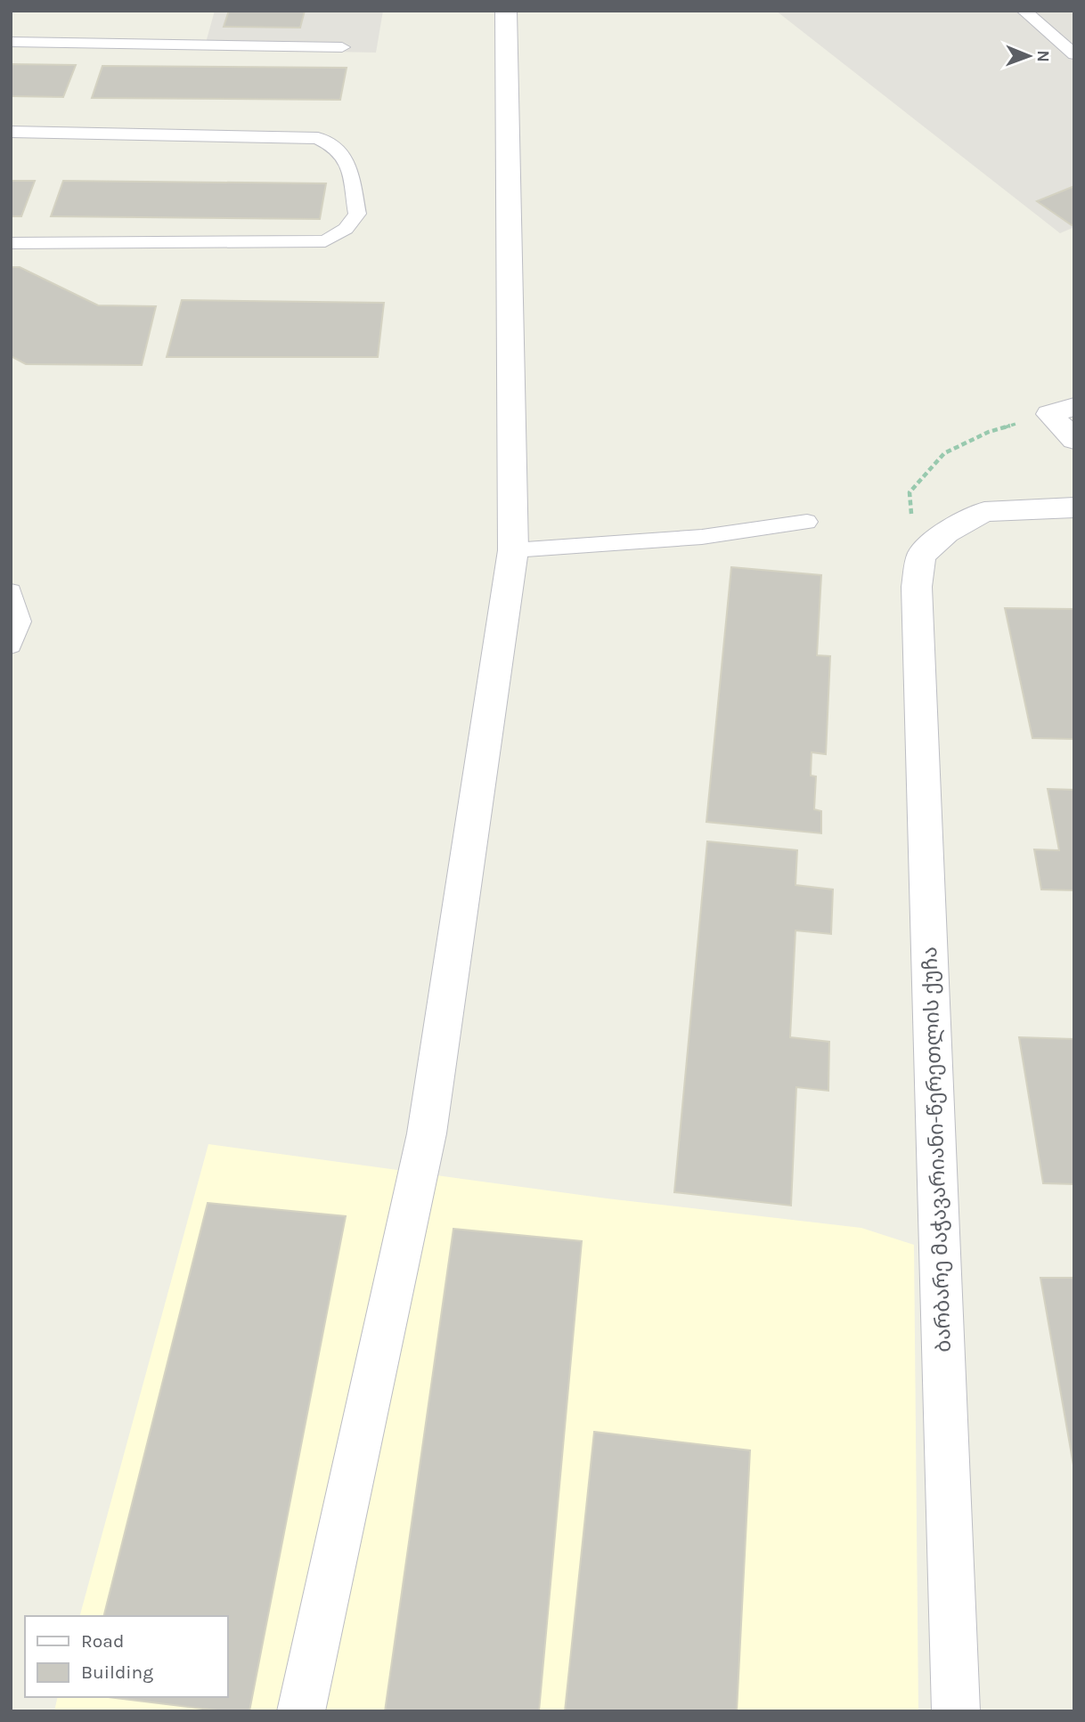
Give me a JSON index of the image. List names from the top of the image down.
{
  "streets": {
    "street": ["ბარბარე მაჭავარიანი-წერეთლის ქუჩა"]
  },
  "legend": ["Road", "Building"],
  "north": "right"
}
